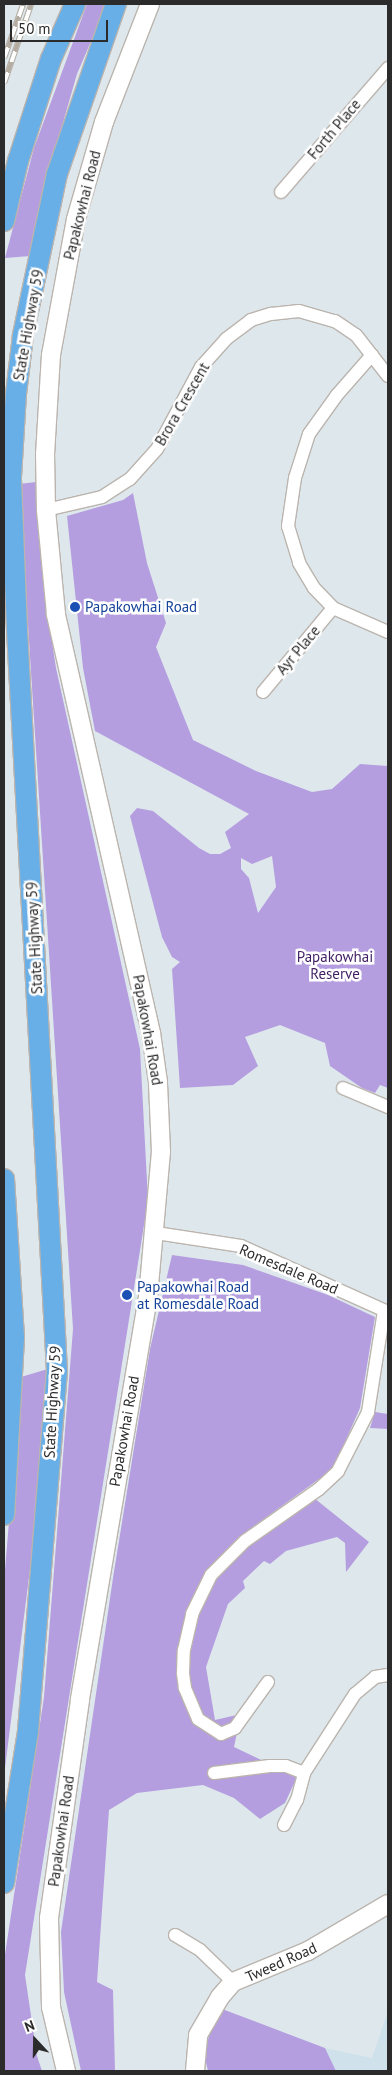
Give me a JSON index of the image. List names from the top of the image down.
{
  "streets": {
    "main road": ["State Highway 59"],
    "street": [
      "Forth Place",
      "Papakowhai Road",
      "Brora Crescent",
      "Ayr Place",
      "Romesdale Road",
      "Tweed Road"
    ]
  },
  "crossings": [
    ["Papakowhai Road", "Brora Crescent"],
    ["Papakowhai Road", "Romesdale Road"]
  ],
  "parks": ["Papakowhai Reserve"],
  "places": ["Papakowhai Road", "Papakowhai Road at Romesdale Road"],
  "scale_bar": "50 m",
  "north": "top"
}
